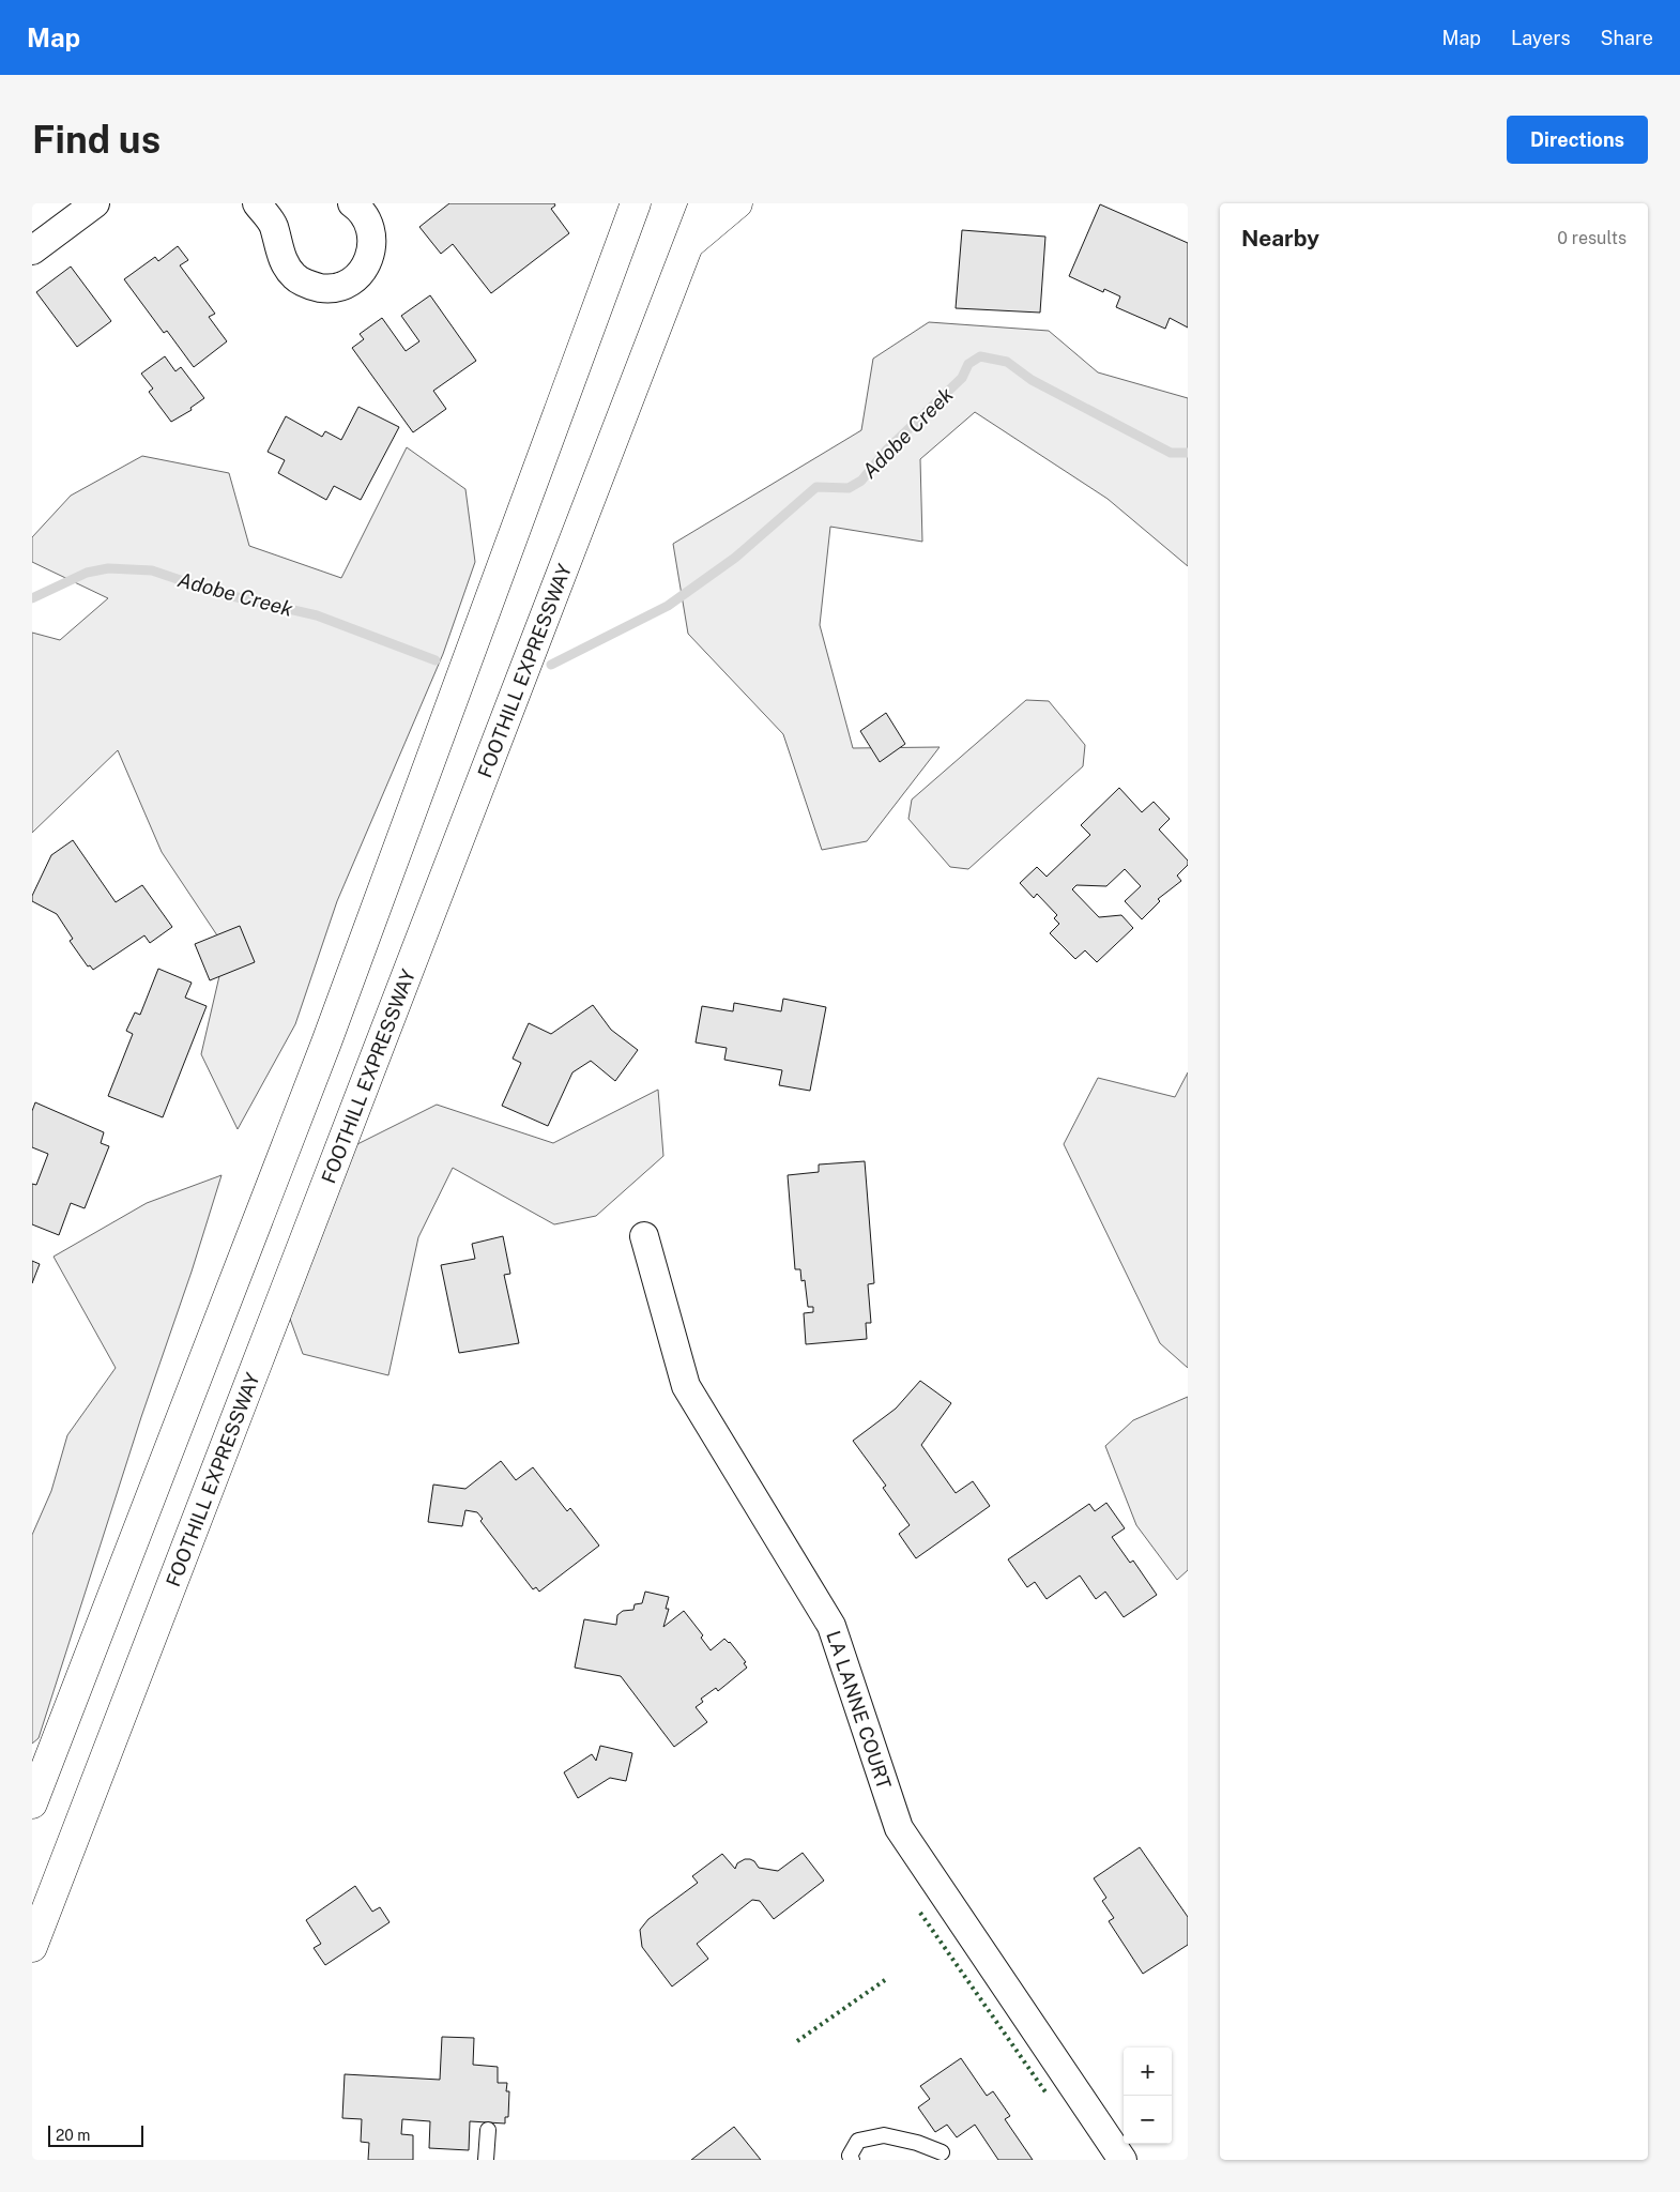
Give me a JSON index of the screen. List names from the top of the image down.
{
  "streets": {
    "highway": ["FOOTHILL EXPRESSWAY"],
    "street": ["LA LANNE COURT"]
  },
  "water": ["Adobe Creek"],
  "scale_bar": "20 m",
  "page": {
    "header": "Map",
    "nav": ["Map", "Layers", "Share"],
    "buttons": "Directions",
    "title": "Find us",
    "heading": ["Nearby", "0 results"],
    "map_buttons": ["+", "−"],
    "scale": "20 m"
  }
}
